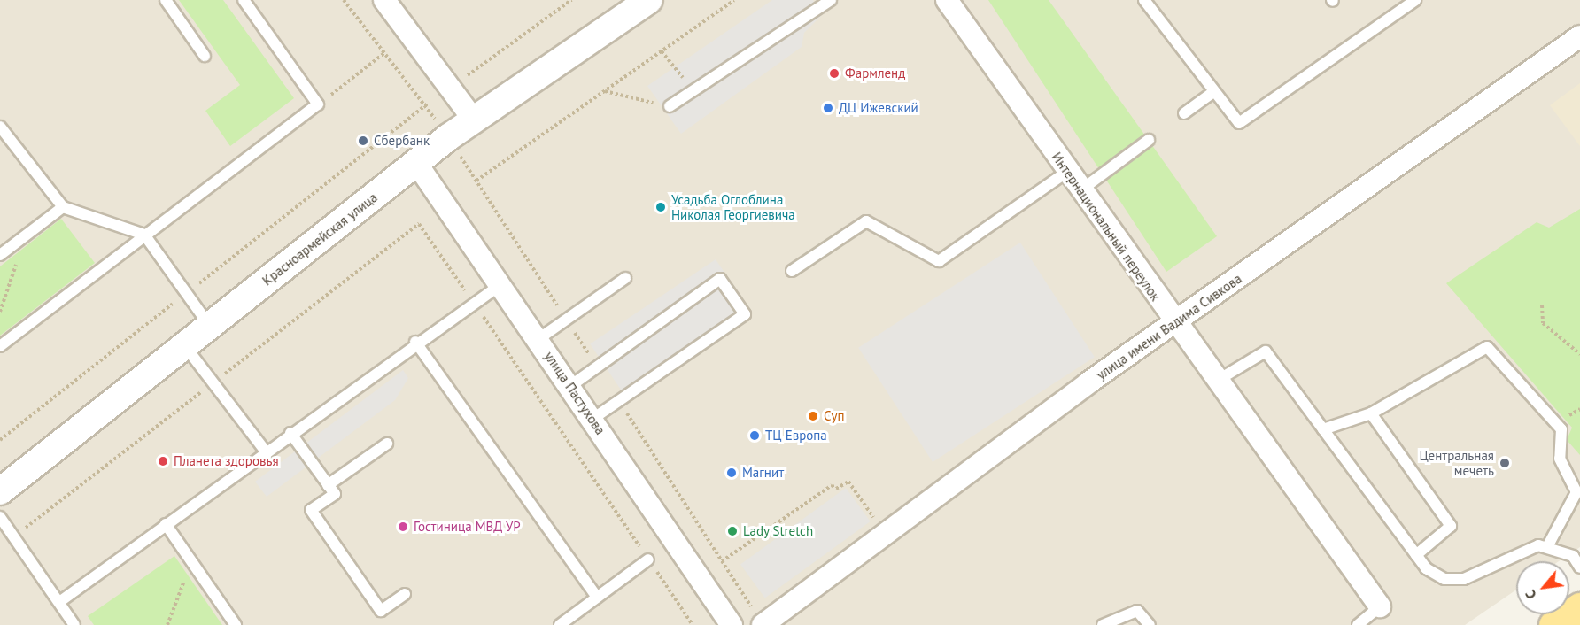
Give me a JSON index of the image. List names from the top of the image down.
{
  "streets": {
    "street": [
      "Интернациональный переулок",
      "Красноармейская улица",
      "улица имени Вадима Сивкова",
      "улица Пастухова"
    ]
  },
  "crossings": [
    ["Интернациональный переулок", "улица имени Вадима Сивкова"],
    ["Красноармейская улица", "улица Пастухова"]
  ],
  "places": [
    "Фармленд",
    "ДЦ Ижевский",
    "Сбербанк",
    "Усадьба Оглоблина Николая Георгиевича",
    "Суп",
    "ТЦ Европа",
    "Планета здоровья",
    "Центральная мечеть",
    "Магнит",
    "Гостиница МВД УР",
    "Lady Stretch"
  ],
  "north": "bottom left"
}
